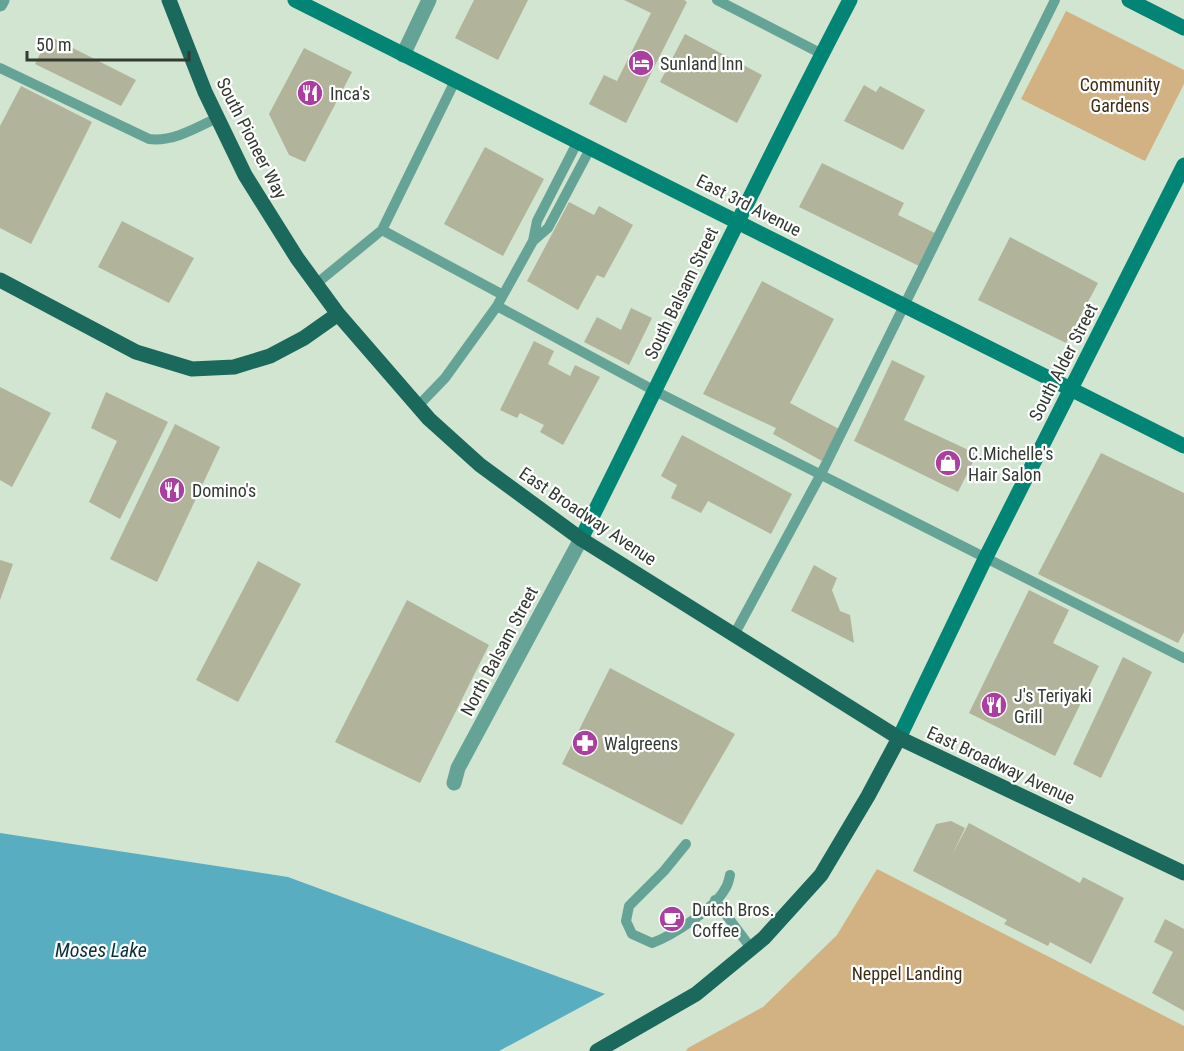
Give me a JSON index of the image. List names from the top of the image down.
{
  "streets": {
    "main road": [
      "South Pioneer Way",
      "East 3rd Avenue",
      "South Balsam Street",
      "South Alder Street",
      "East Broadway Avenue"
    ],
    "street": ["North Balsam Street"]
  },
  "crossings": [
    ["South Pioneer Way", "East Broadway Avenue"],
    ["East 3rd Avenue", "South Balsam Street"],
    ["East 3rd Avenue", "South Alder Street"],
    ["South Balsam Street", "East Broadway Avenue"],
    ["South Balsam Street", "North Balsam Street"],
    ["South Alder Street", "East Broadway Avenue"],
    ["East Broadway Avenue", "North Balsam Street"]
  ],
  "water": ["Moses Lake"],
  "parks": ["Community Gardens", "Neppel Landing"],
  "places": {
    "hotel": ["Sunland Inn"],
    "restaurant": ["Inca's", "Domino's", "J's Teriyaki Grill"],
    "shop": ["C.Michelle's Hair Salon"],
    "pharmacy": ["Walgreens"],
    "cafe": ["Dutch Bros. Coffee"]
  },
  "scale_bar": "50 m"
}
